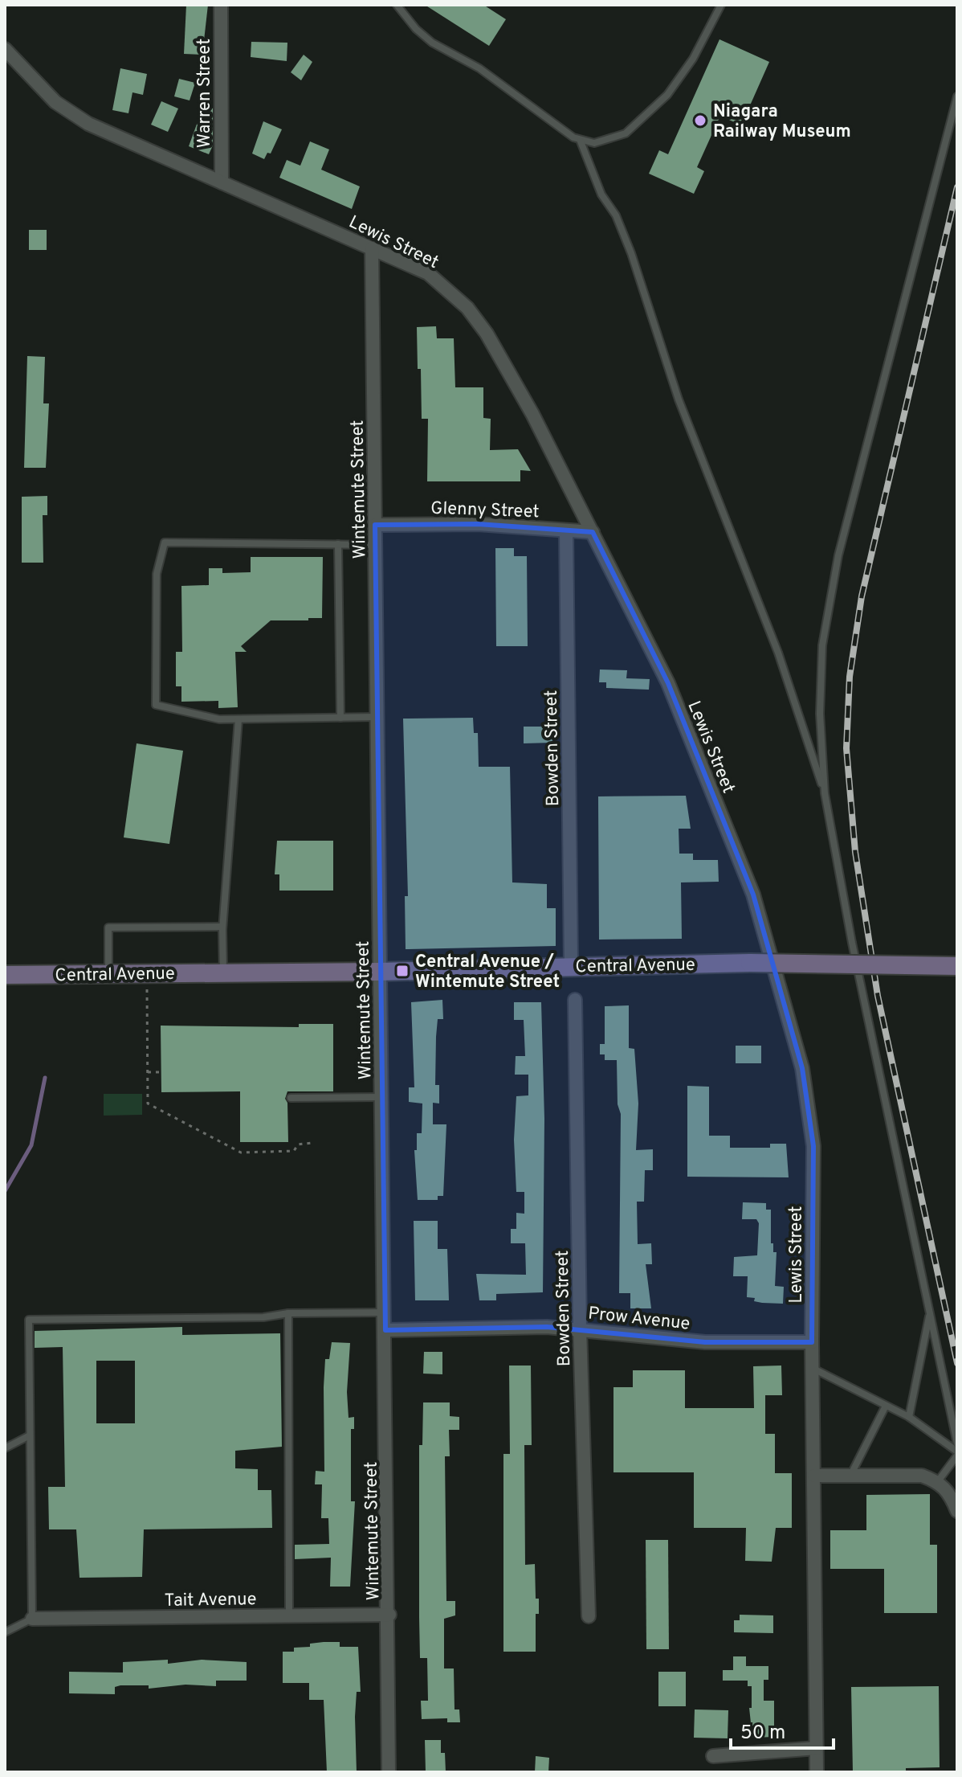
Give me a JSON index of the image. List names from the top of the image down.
{
  "streets": {
    "main road": ["Central Avenue"],
    "street": [
      "Warren Street",
      "Lewis Street",
      "Wintemute Street",
      "Glenny Street",
      "Bowden Street",
      "Prow Avenue",
      "Tait Avenue"
    ]
  },
  "crossings": [
    ["Warren Street", "Lewis Street"],
    ["Lewis Street", "Wintemute Street"],
    ["Lewis Street", "Glenny Street"],
    ["Lewis Street", "Prow Avenue"],
    ["Wintemute Street", "Glenny Street"],
    ["Wintemute Street", "Central Avenue"],
    ["Wintemute Street", "Prow Avenue"],
    ["Wintemute Street", "Tait Avenue"],
    ["Glenny Street", "Bowden Street"],
    ["Bowden Street", "Central Avenue"],
    ["Bowden Street", "Prow Avenue"]
  ],
  "places": {
    "other": ["Niagara Railway Museum"],
    "transit": ["Central Avenue / Wintemute Street"]
  },
  "scale_bar": "50 m"
}
